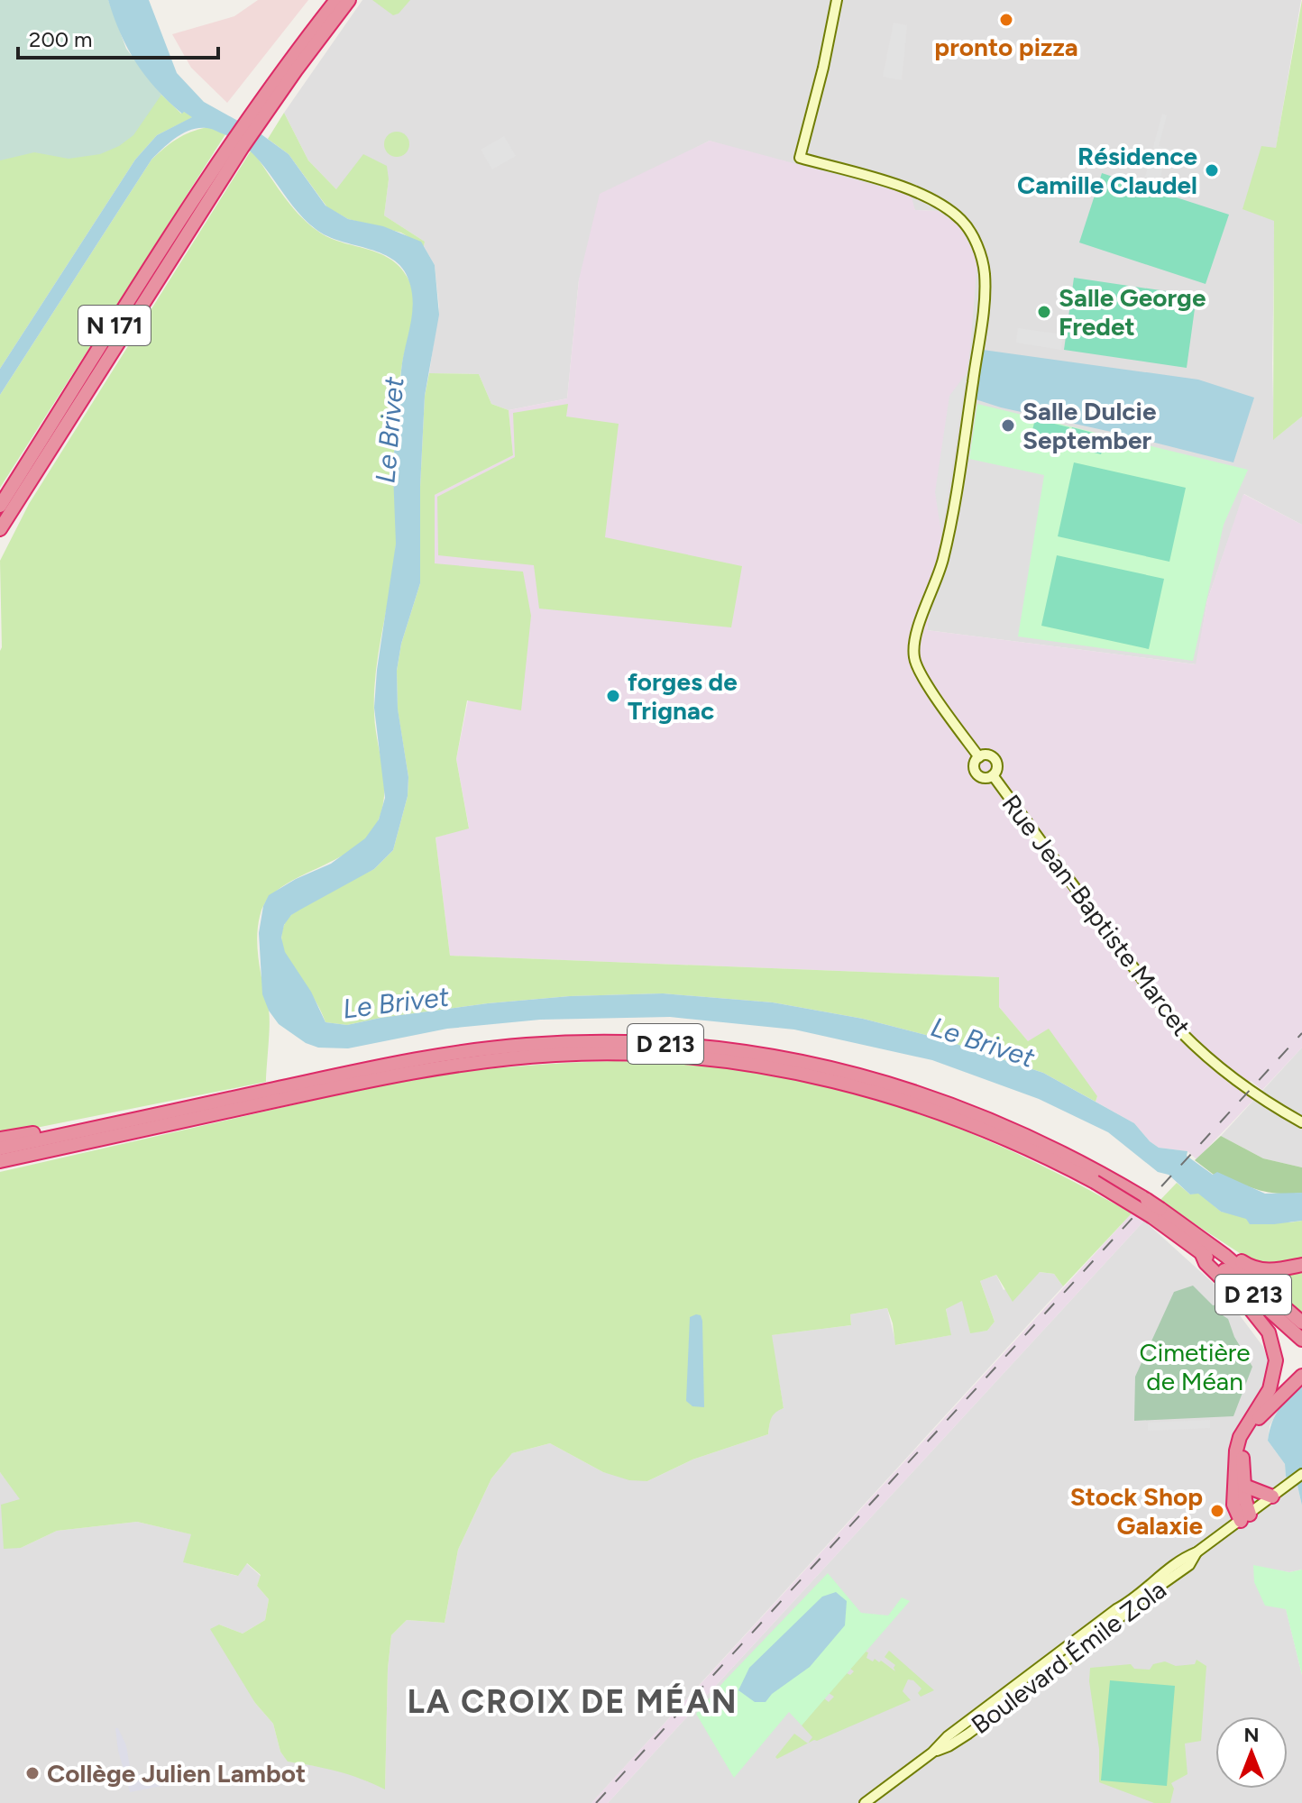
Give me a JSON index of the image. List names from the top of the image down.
{
  "streets": {
    "highway": ["N 171", "D 213"],
    "street": ["Rue Jean-Baptiste Marcet", "Boulevard Émile Zola"]
  },
  "districts": ["LA CROIX DE MÉAN"],
  "water": ["Le Brivet"],
  "parks": ["Cimetière de Méan"],
  "places": [
    "pronto pizza",
    "Résidence Camille Claudel",
    "Salle George Fredet",
    "Salle Dulcie September",
    "forges de Trignac",
    "Stock Shop Galaxie",
    "Collège Julien Lambot"
  ],
  "scale_bar": "200 m",
  "north": "top"
}
